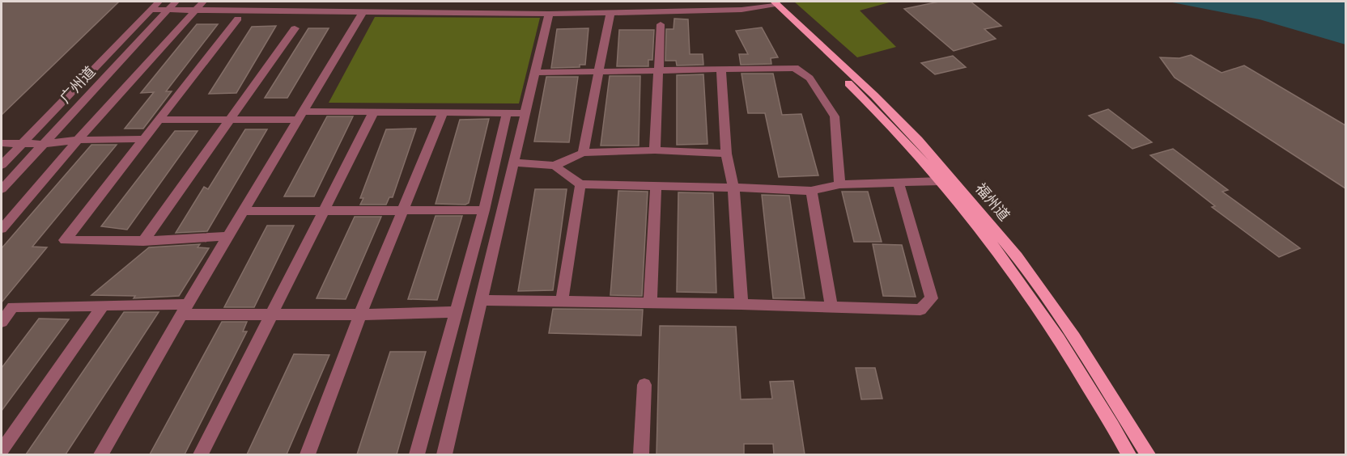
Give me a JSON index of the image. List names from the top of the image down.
{
  "streets": {
    "main road": ["福州道"],
    "street": ["广州道"]
  }
}
